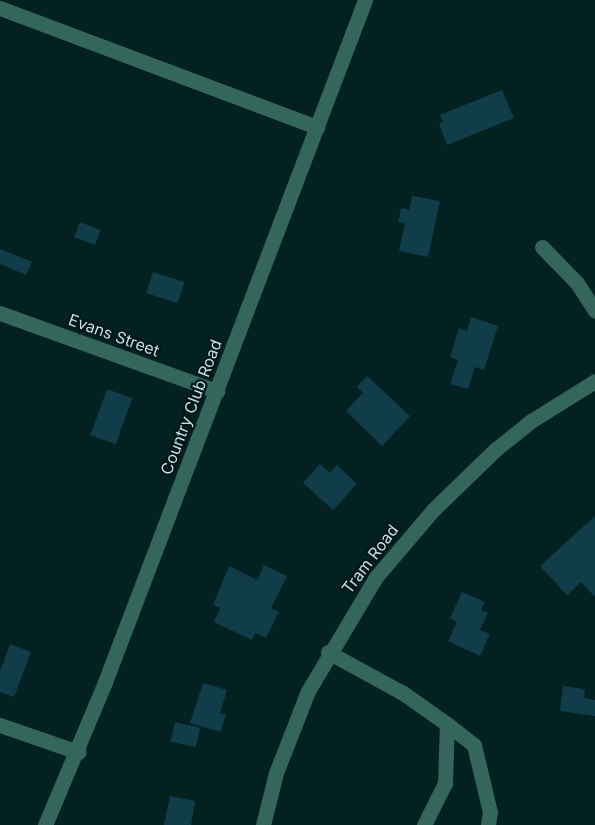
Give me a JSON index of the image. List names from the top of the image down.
{
  "streets": {
    "street": ["Evans Street", "Country Club Road", "Tram Road"]
  },
  "crossings": [
    ["Evans Street", "Country Club Road"]
  ]
}
